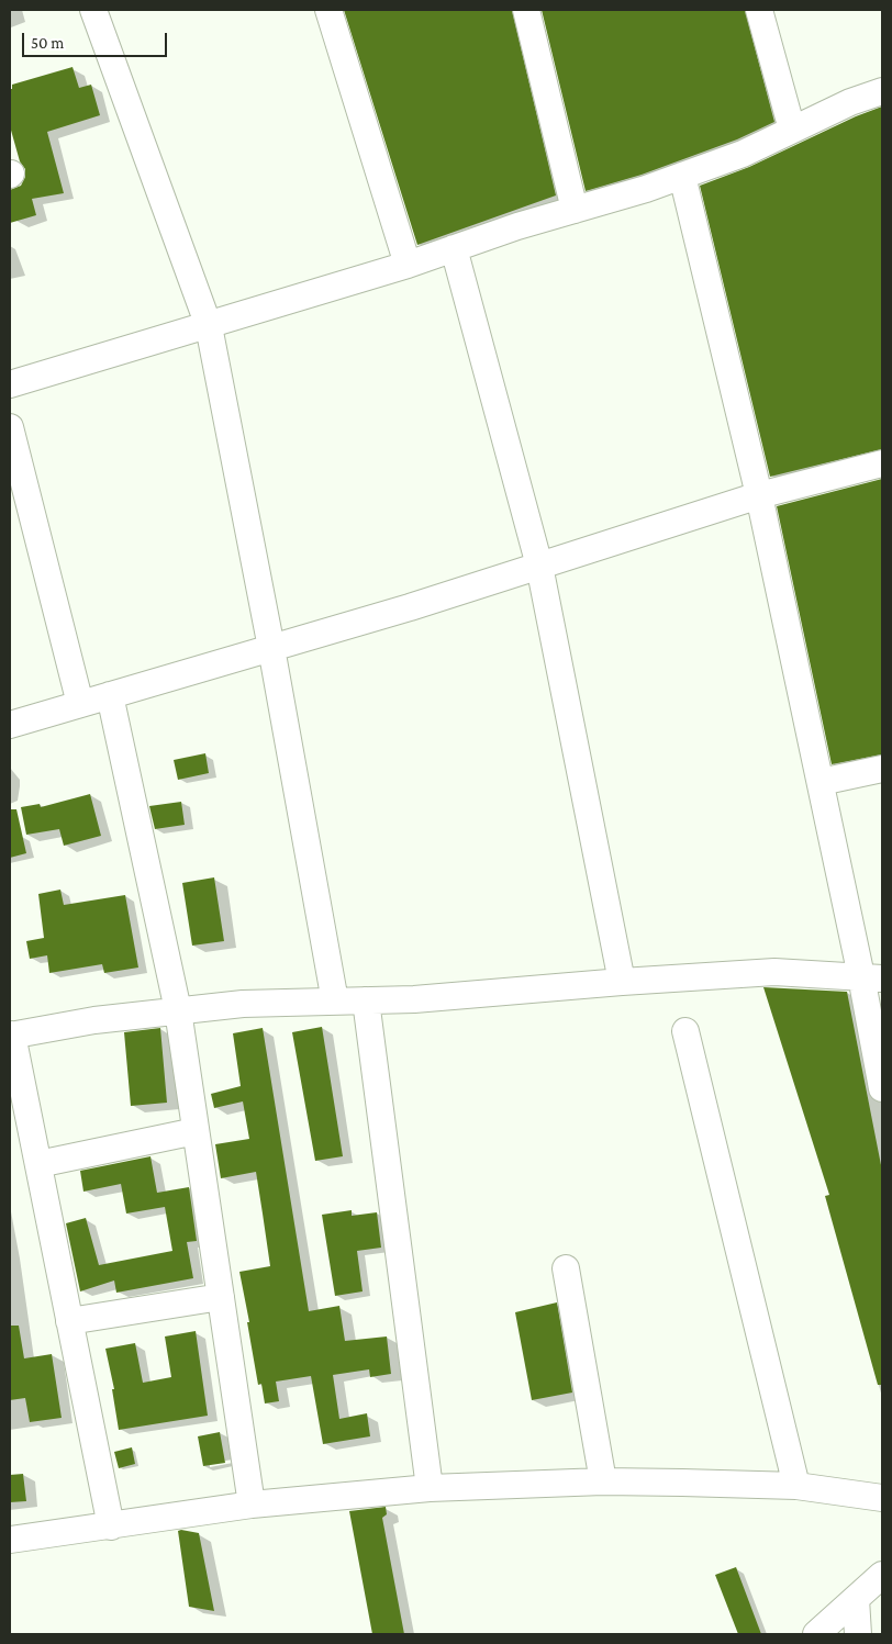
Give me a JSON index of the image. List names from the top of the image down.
{
  "scale_bar": "50 m"
}
